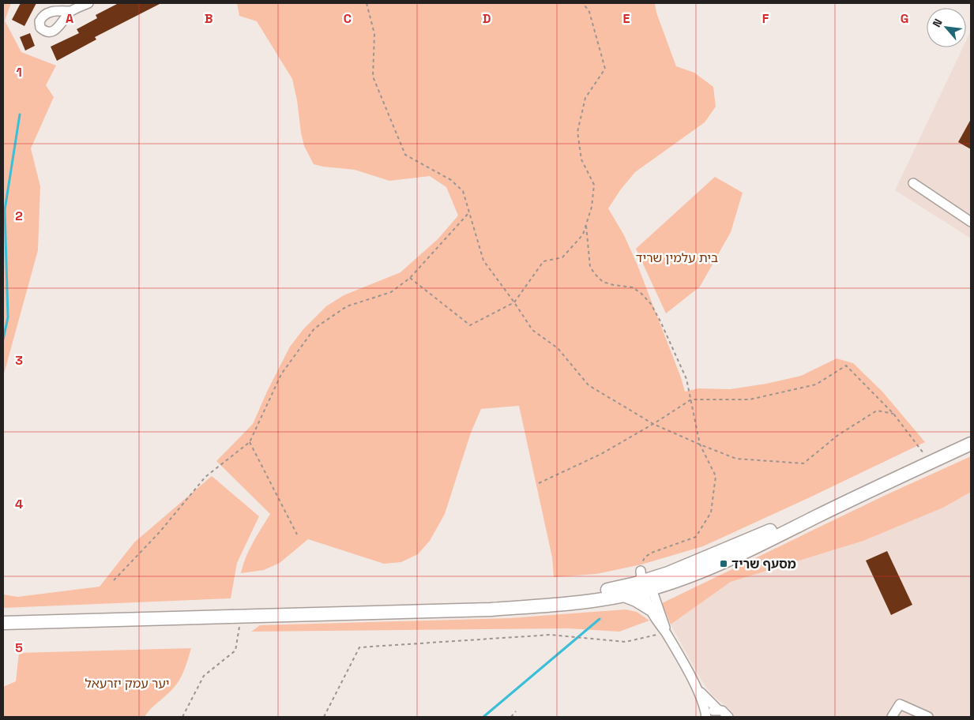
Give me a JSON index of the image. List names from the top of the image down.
{
  "parks": ["בית עלמין שריד", "יער עמק יזרעאל"],
  "places": {
    "transit": ["מסעף שריד"]
  },
  "north": "top left",
  "grid": {
    "columns": [
      "A",
      "B",
      "C",
      "D",
      "E",
      "F",
      "G"
    ],
    "rows": [
      "1",
      "2",
      "3",
      "4",
      "5"
    ]
  }
}
